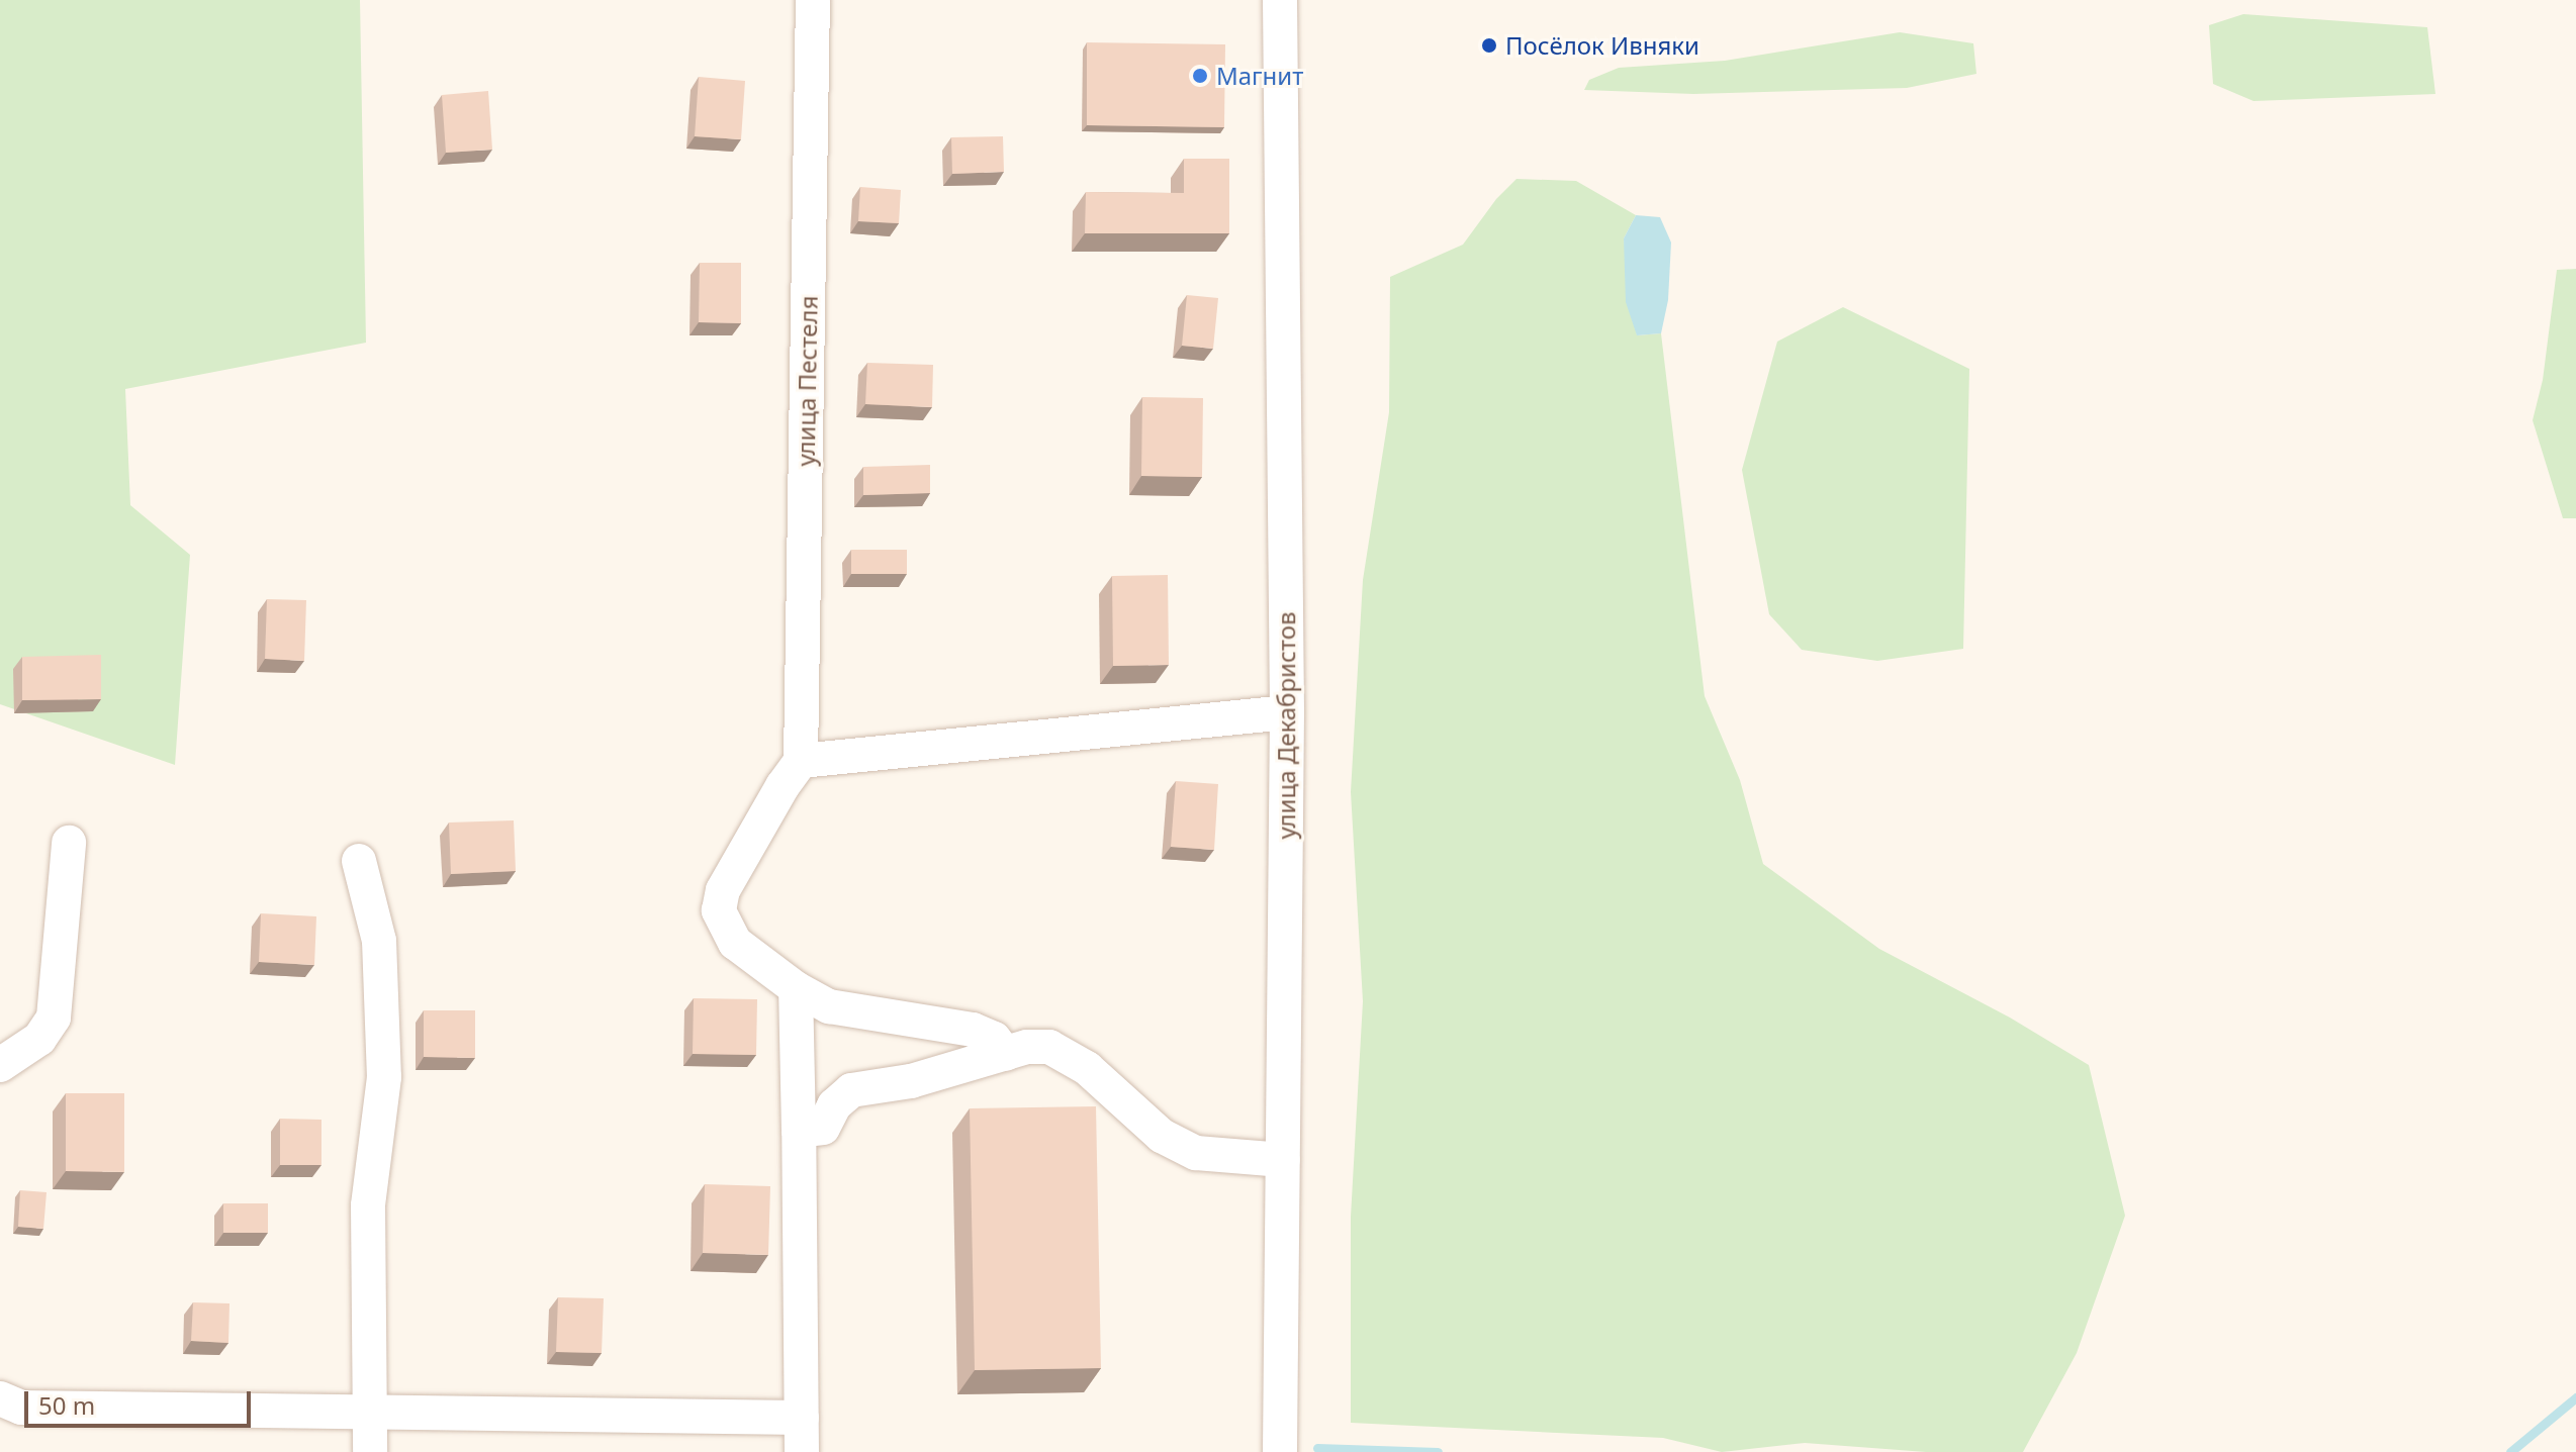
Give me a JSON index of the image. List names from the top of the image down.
{
  "streets": {
    "street": ["улица Пестеля", "улица Декабристов"]
  },
  "places": ["Посёлок Ивняки", "Магнит"],
  "scale_bar": "50 m"
}
